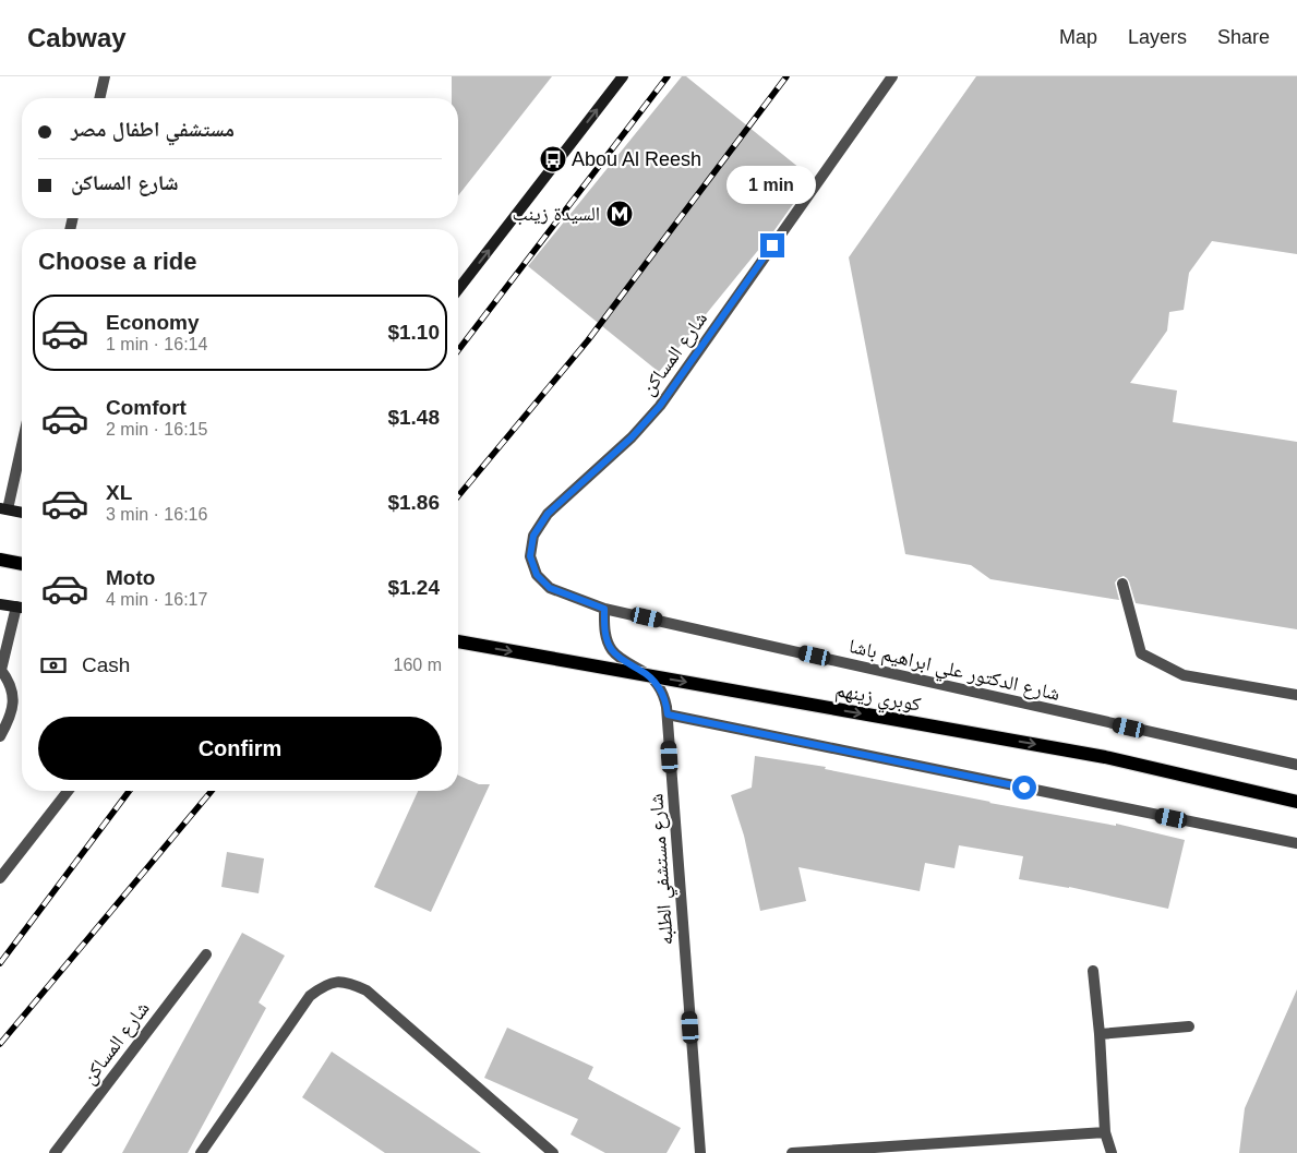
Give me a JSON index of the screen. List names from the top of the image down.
{
  "streets": {
    "main road": ["كوبري زينهم"],
    "street": ["شارع المساكن", "شارع الدكتور علي ابراهيم باشا", "شارع مستشفي الطلبه"]
  },
  "crossings": [
    ["شارع المساكن", "شارع الدكتور علي ابراهيم باشا"],
    ["شارع المساكن", "شارع مستشفي الطلبه"],
    ["شارع الدكتور علي ابراهيم باشا", "شارع مستشفي الطلبه"]
  ],
  "one_way": ["كوبري زينهم"],
  "places": {
    "bus stop": ["Abou Al Reesh"],
    "metro station": ["السيدة زينب"]
  },
  "page": {
    "header": "Cabway",
    "nav": ["Map", "Layers", "Share"],
    "banner": ["مستشفي اطفال مصر", "شارع المساكن"],
    "bubble": "1 min",
    "heading": "Choose a ride",
    "list": [
      {
        "name": "Economy",
        "note": "1 min · 16:14",
        "value": "$1.10"
      },
      {
        "name": "Comfort",
        "note": "2 min · 16:15",
        "value": "$1.48"
      },
      {
        "name": "XL",
        "note": "3 min · 16:16",
        "value": "$1.86"
      },
      {
        "name": "Moto",
        "note": "4 min · 16:17",
        "value": "$1.24"
      }
    ],
    "pay": ["Cash", "160 m"],
    "buttons": "Confirm"
  }
}
